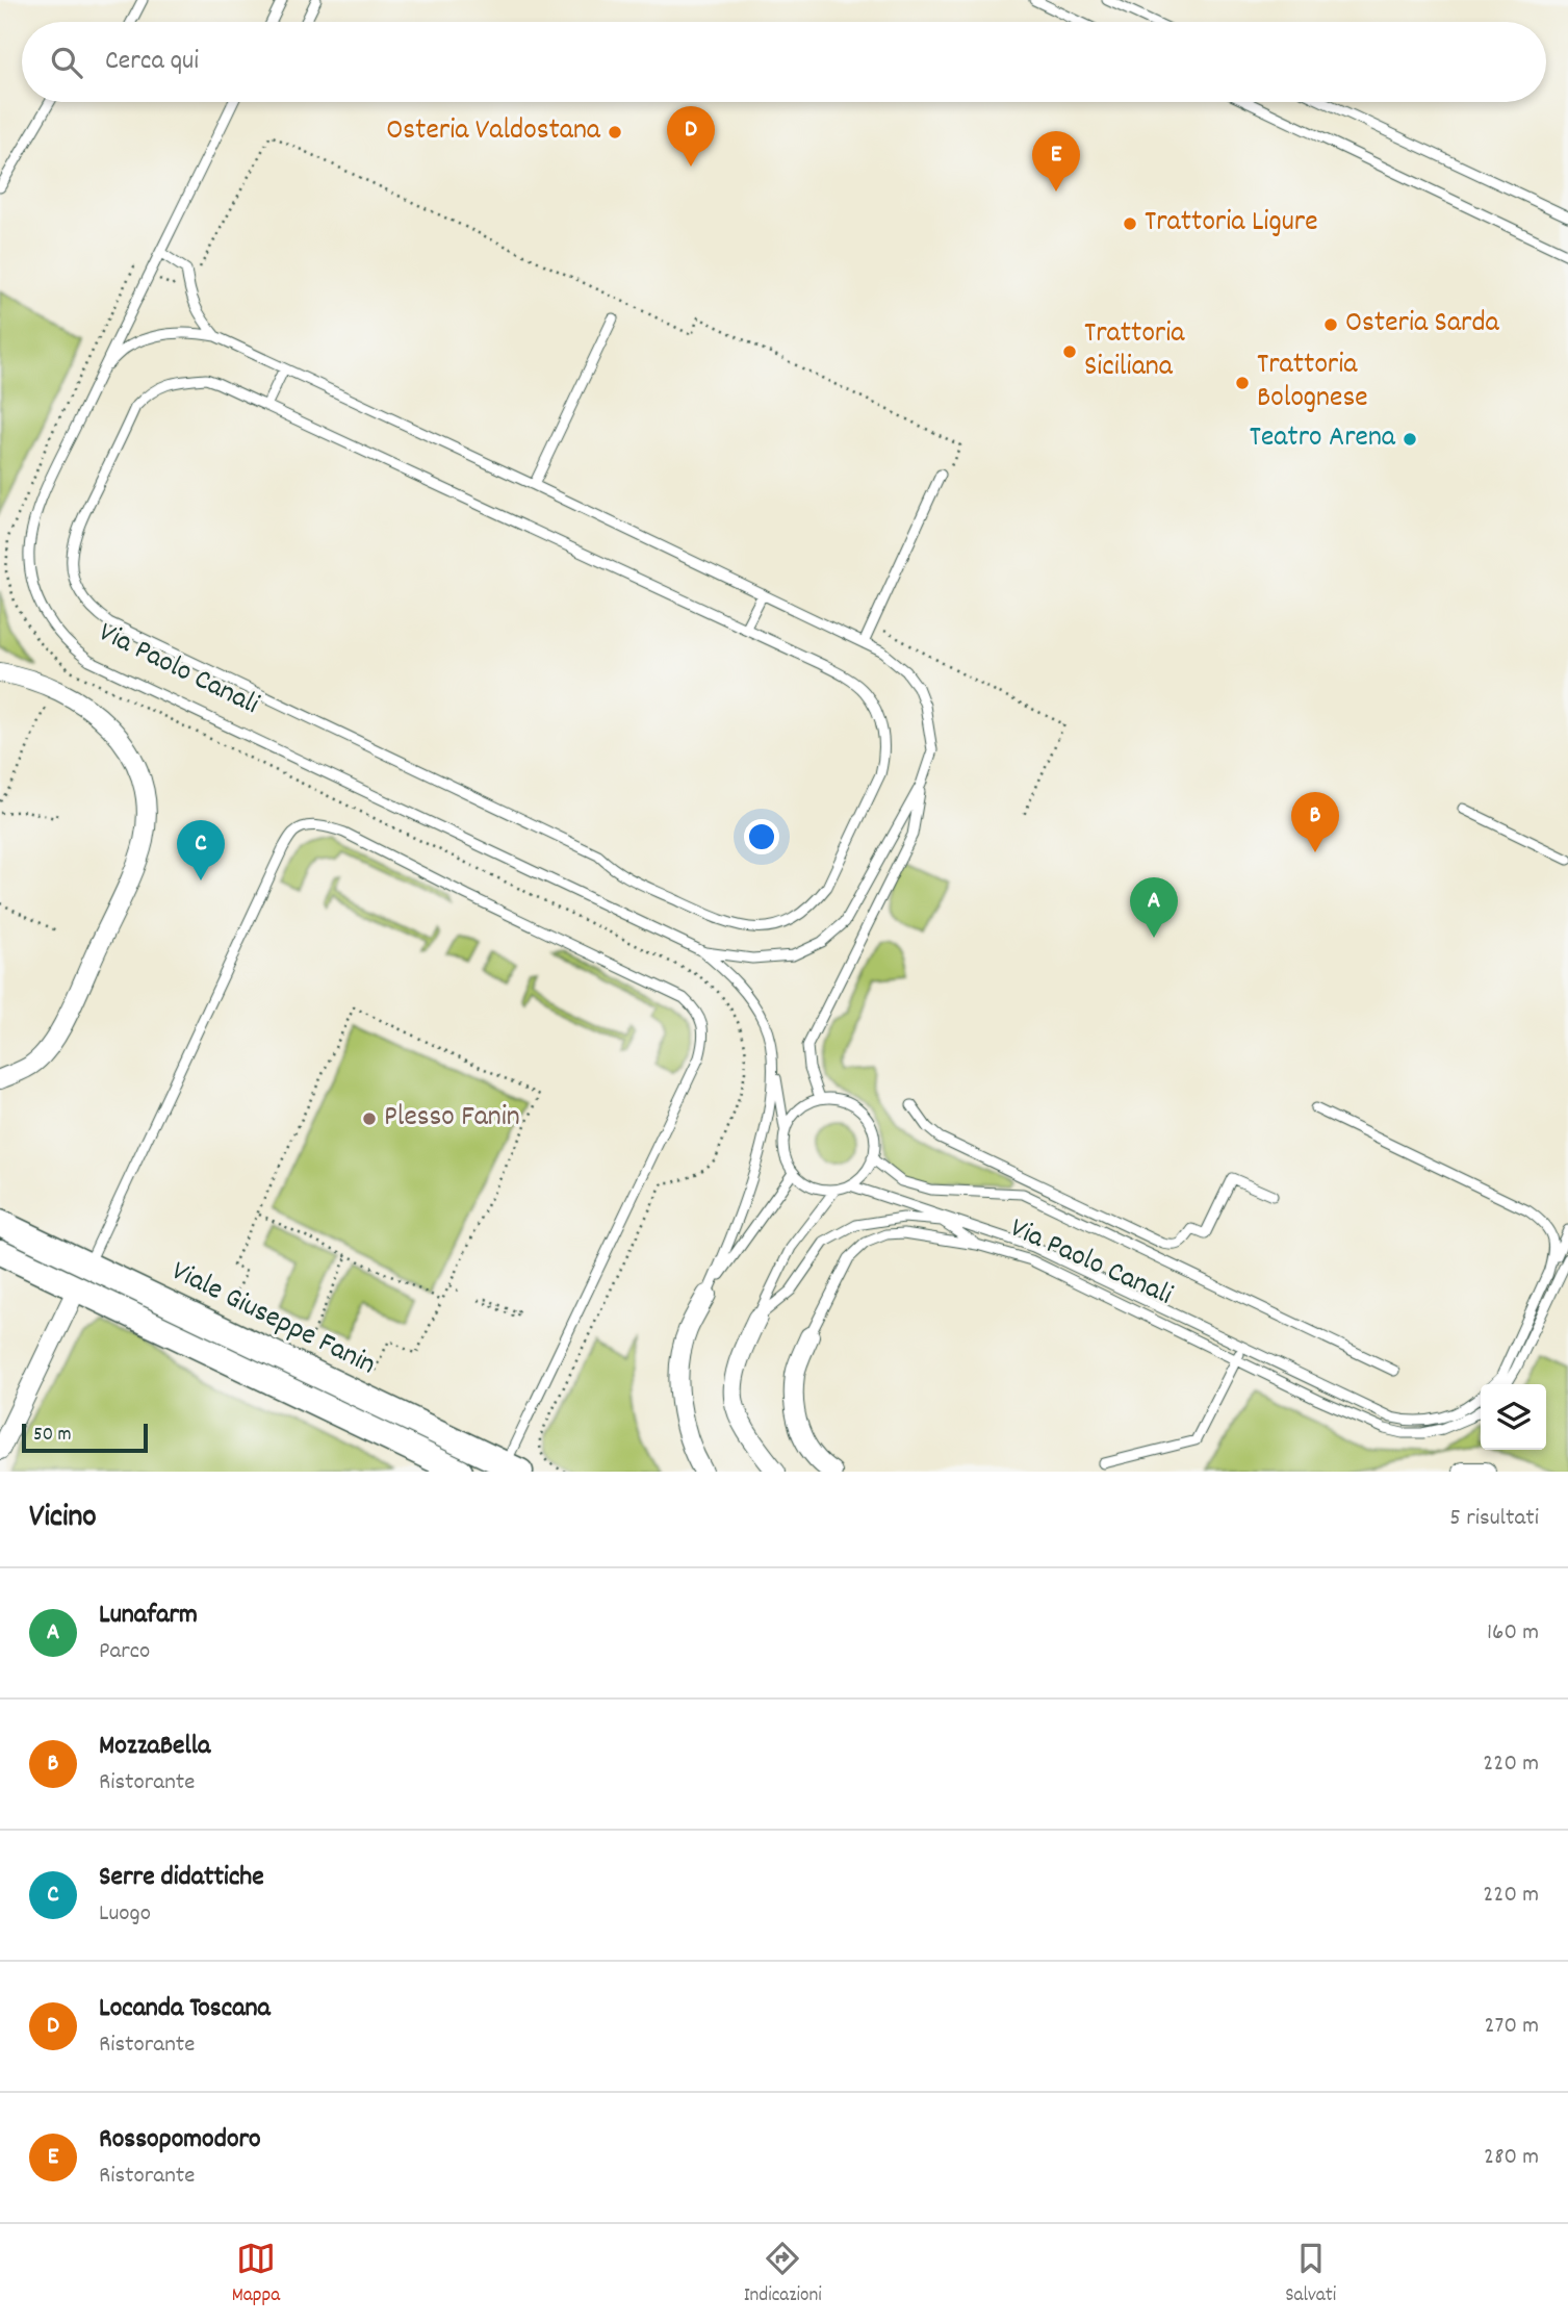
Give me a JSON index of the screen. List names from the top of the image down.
{
  "streets": {
    "main road": ["Viale Giuseppe Fanin"],
    "street": ["Via Paolo Canali"]
  },
  "places": [
    "Osteria Valdostana",
    "Trattoria Ligure",
    "Osteria Sarda",
    "Trattoria Siciliana",
    "Trattoria Bolognese",
    "Teatro Arena",
    "Plesso Fanin"
  ],
  "scale_bar": "50 m",
  "page": {
    "search": "Cerca qui",
    "pins": [
      "D",
      "E",
      "B",
      "C",
      "A"
    ],
    "scale": "50 m",
    "heading": ["Vicino", "5 risultati"],
    "list": [
      {
        "mark": "A",
        "name": "Lunafarm",
        "note": "Parco",
        "value": "160 m"
      },
      {
        "mark": "B",
        "name": "MozzaBella",
        "note": "Ristorante",
        "value": "220 m"
      },
      {
        "mark": "C",
        "name": "Serre didattiche",
        "note": "Luogo",
        "value": "220 m"
      },
      {
        "mark": "D",
        "name": "Locanda Toscana",
        "note": "Ristorante",
        "value": "270 m"
      },
      {
        "mark": "E",
        "name": "Rossopomodoro",
        "note": "Ristorante",
        "value": "280 m"
      }
    ],
    "nav": ["Mappa", "Indicazioni", "Salvati"]
  }
}
